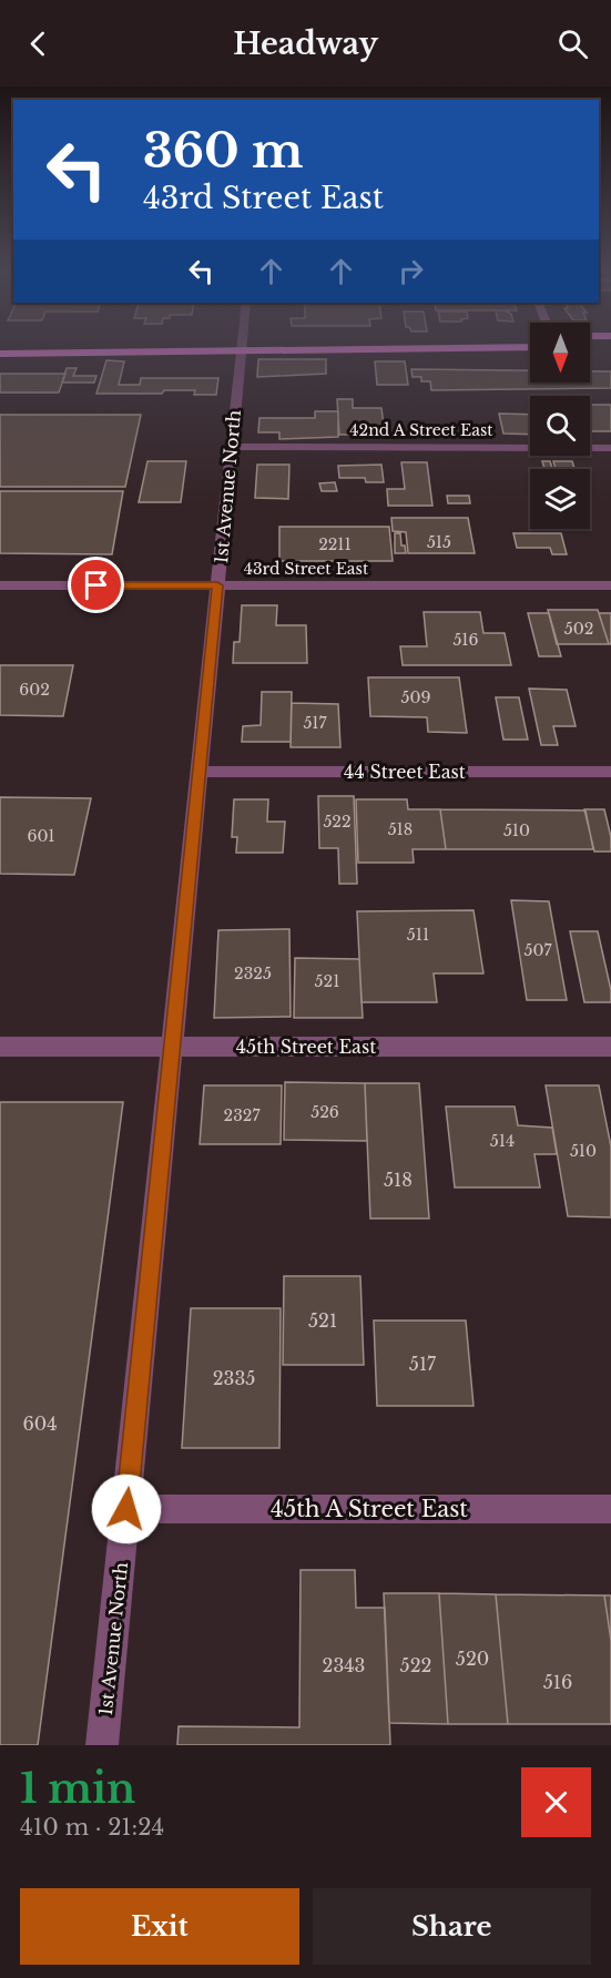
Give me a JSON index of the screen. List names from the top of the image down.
{
  "streets": {
    "street": [
      "42nd A Street East",
      "1st Avenue North",
      "43rd Street East",
      "44 Street East",
      "45th Street East",
      "45th A Street East"
    ]
  },
  "crossings": [
    ["42nd A Street East", "1st Avenue North"],
    ["1st Avenue North", "43rd Street East"],
    ["1st Avenue North", "44 Street East"],
    ["1st Avenue North", "45th Street East"],
    ["1st Avenue North", "45th A Street East"]
  ],
  "house_numbers": [
    "515",
    "2211",
    "502",
    "516",
    "602",
    "509",
    "517",
    "522",
    "518",
    "510",
    "601",
    "511",
    "507",
    "2325",
    "521",
    "526",
    "2327",
    "514",
    "510",
    "518",
    "521",
    "517",
    "2335",
    "604",
    "520",
    "2343",
    "522",
    "516"
  ],
  "north": "bottom",
  "page": {
    "header": "Headway",
    "turn": ["360 m", "43rd Street East"],
    "heading": ["1 min", "410 m · 21:24"],
    "buttons": ["Exit", "Share"]
  }
}
